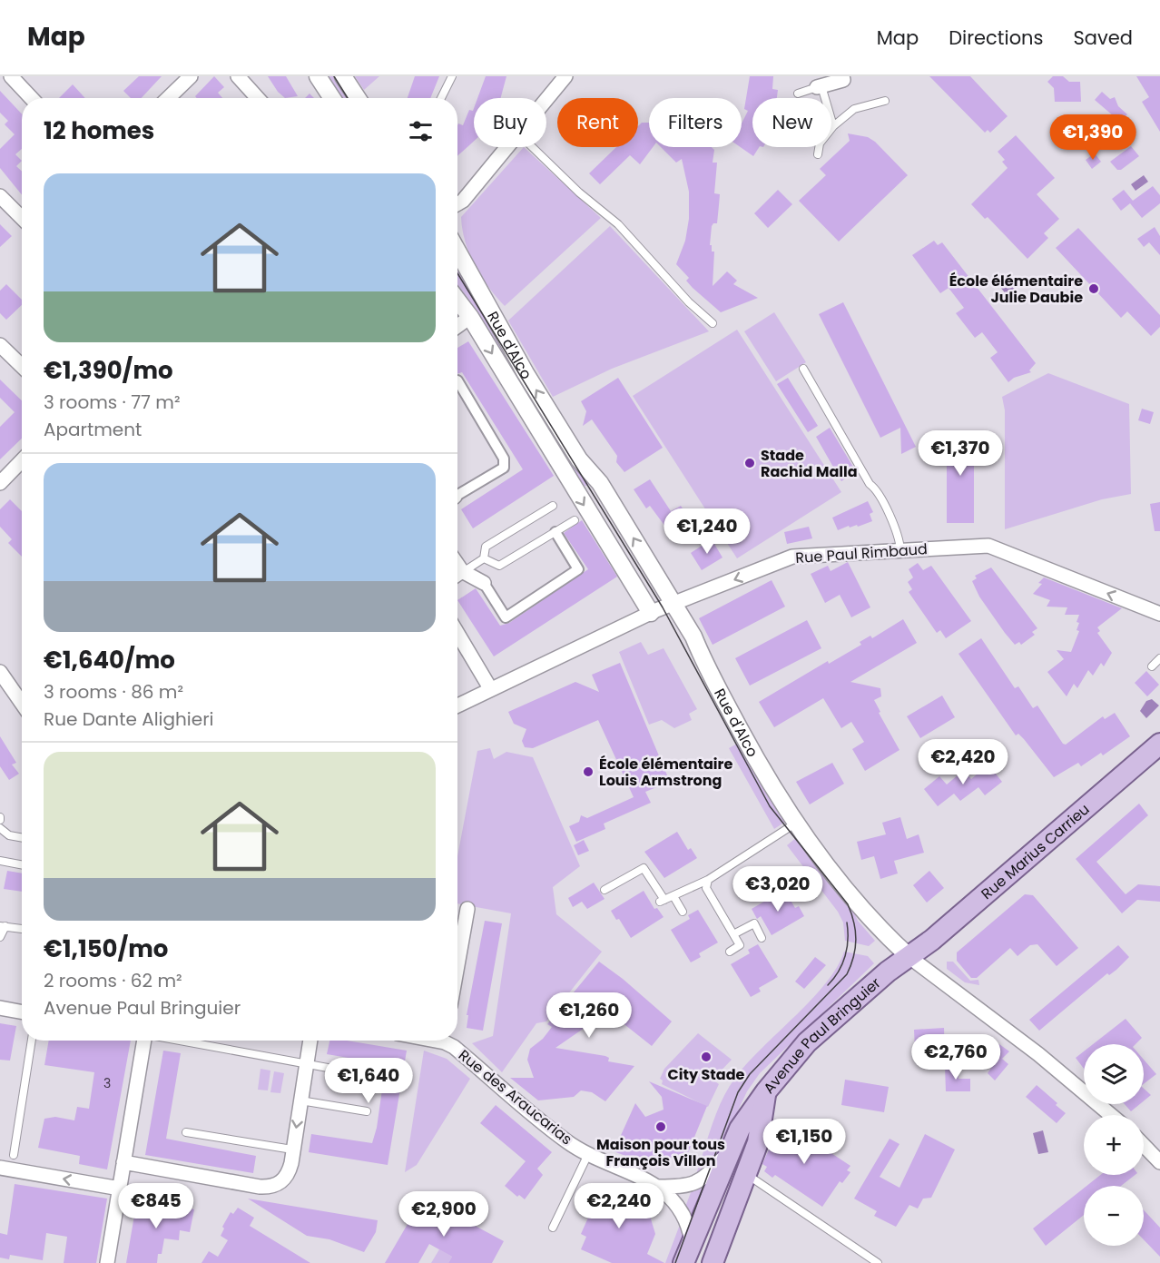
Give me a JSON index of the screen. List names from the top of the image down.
{
  "streets": {
    "main road": ["Rue Marius Carrieu", "Avenue Paul Bringuier"],
    "street": ["Rue d'Alco", "Rue Paul Rimbaud", "Rue des Araucarias"]
  },
  "crossings": [
    ["Rue d'Alco", "Rue Paul Rimbaud"],
    ["Rue d'Alco", "Rue Marius Carrieu"],
    ["Rue d'Alco", "Avenue Paul Bringuier"],
    ["Rue Marius Carrieu", "Avenue Paul Bringuier"],
    ["Avenue Paul Bringuier", "Rue des Araucarias"]
  ],
  "one_way": ["Rue Paul Rimbaud"],
  "places": [
    "École élémentaire Julie Daubie",
    "Stade Rachid Malla",
    "École élémentaire Louis Armstrong",
    "City Stade",
    "Maison pour tous François Villon"
  ],
  "house_numbers": ["3"],
  "page": {
    "header": "Map",
    "nav": ["Map", "Directions", "Saved"],
    "chip": [
      "Buy",
      "Rent",
      "Filters",
      "New"
    ],
    "heading": "12 homes",
    "price": [
      "€1,390",
      "€1,370",
      "€1,240",
      "€2,420",
      "€3,020",
      "€1,260",
      "€2,760",
      "€1,640",
      "€1,150",
      "€845",
      "€2,240",
      "€2,900"
    ],
    "list": [
      {
        "name": "€1,390/mo",
        "note": "3 rooms · 77 m² · Apartment"
      },
      {
        "name": "€1,640/mo",
        "note": "3 rooms · 86 m² · Rue Dante Alighieri"
      },
      {
        "name": "€1,150/mo",
        "note": "2 rooms · 62 m² · Avenue Paul Bringuier"
      }
    ],
    "map_buttons": ["+", "−"]
  }
}
